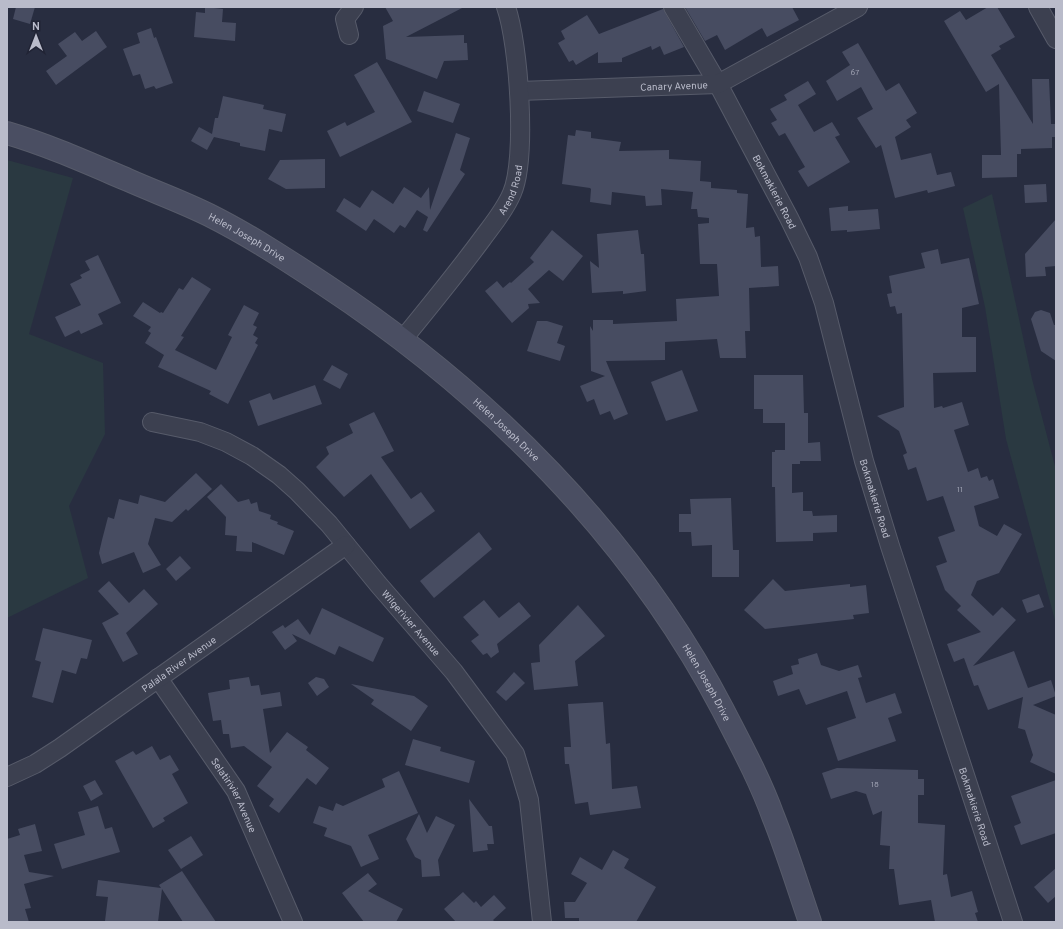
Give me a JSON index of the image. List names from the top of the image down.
{
  "streets": {
    "street": [
      "Canary Avenue",
      "Arend Road",
      "Bokmakierie Road",
      "Helen Joseph Drive",
      "Wilgerivier Avenue",
      "Palala River Avenue",
      "Selatirivier Avenue"
    ]
  },
  "crossings": [
    ["Canary Avenue", "Arend Road"],
    ["Canary Avenue", "Bokmakierie Road"],
    ["Arend Road", "Helen Joseph Drive"],
    ["Wilgerivier Avenue", "Palala River Avenue"],
    ["Palala River Avenue", "Selatirivier Avenue"]
  ],
  "house_numbers": ["67", "11", "18"],
  "north": "top"
}
